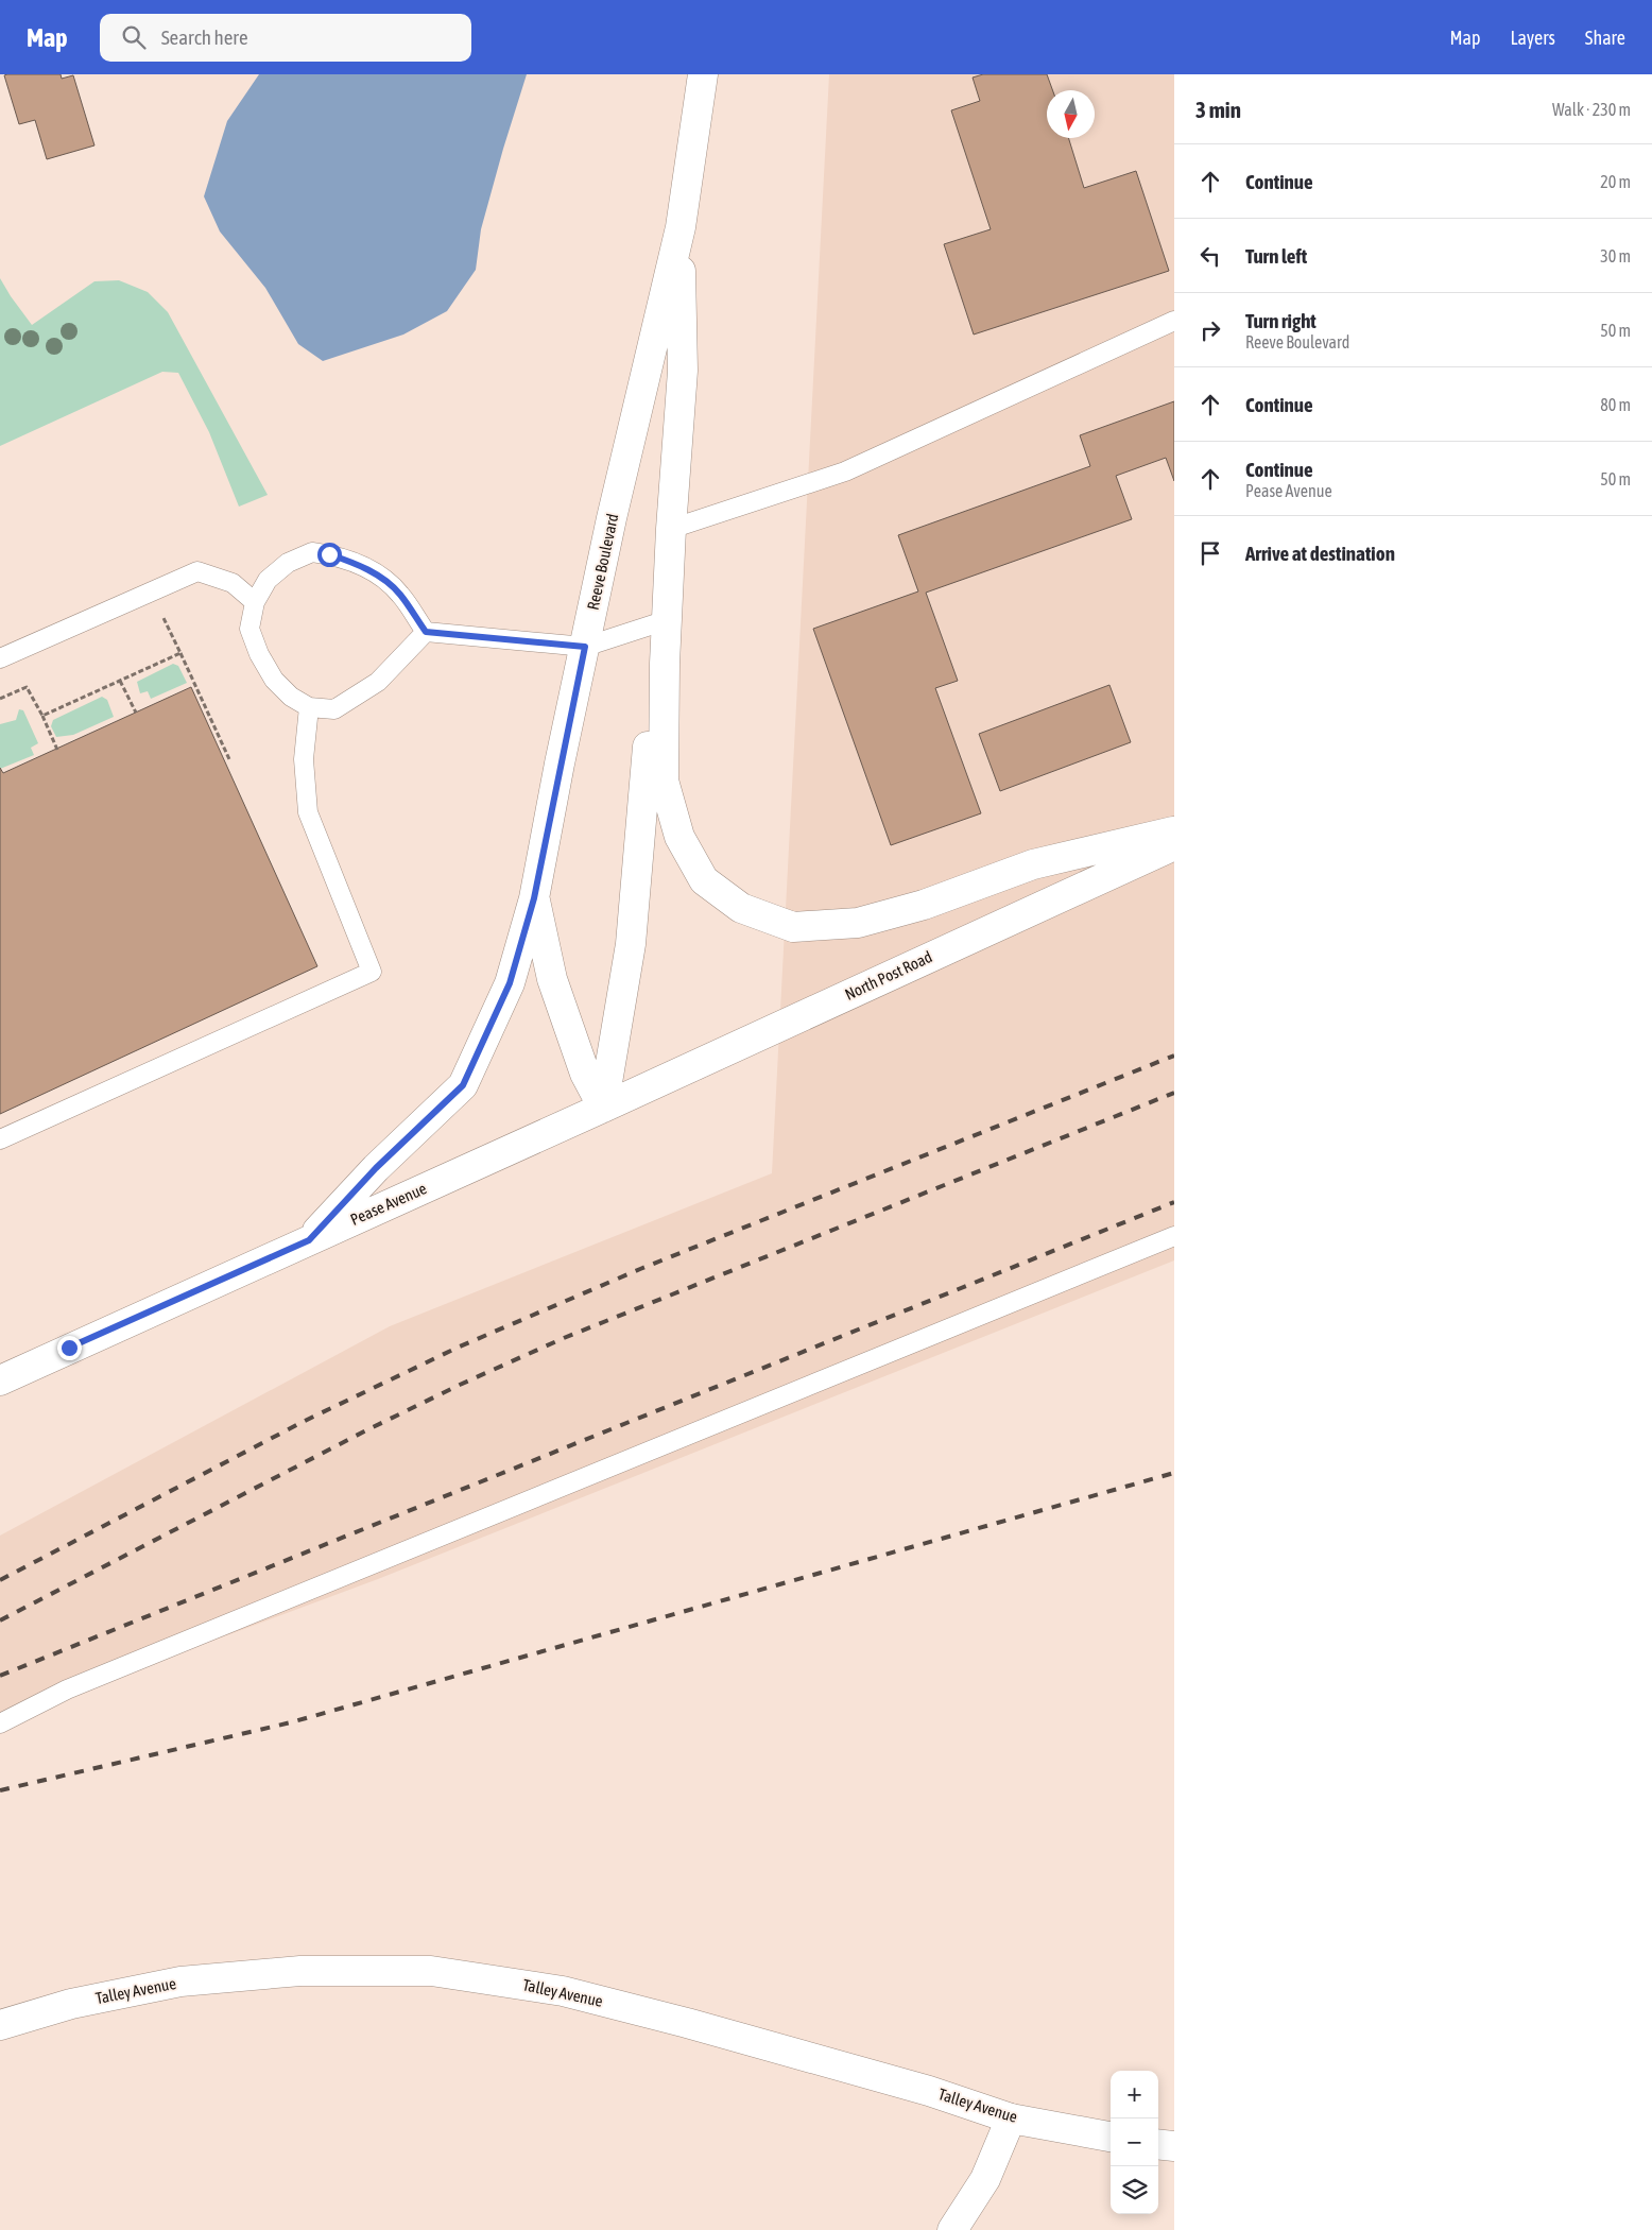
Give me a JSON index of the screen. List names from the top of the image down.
{
  "streets": {
    "street": [
      "Reeve Boulevard",
      "North Post Road",
      "Pease Avenue",
      "Talley Avenue"
    ]
  },
  "crossings": [
    ["Reeve Boulevard", "Pease Avenue"],
    ["North Post Road", "Pease Avenue"]
  ],
  "north": "bottom",
  "page": {
    "header": "Map",
    "search": "Search here",
    "nav": ["Map", "Layers", "Share"],
    "heading": ["3 min", "Walk · 230 m"],
    "list": [
      ["Continue", "20 m"],
      ["Turn left", "30 m"],
      ["Turn right", "Reeve Boulevard", "50 m"],
      ["Continue", "80 m"],
      ["Continue", "Pease Avenue", "50 m"],
      "Arrive at destination"
    ],
    "map_buttons": ["+", "−"]
  }
}
